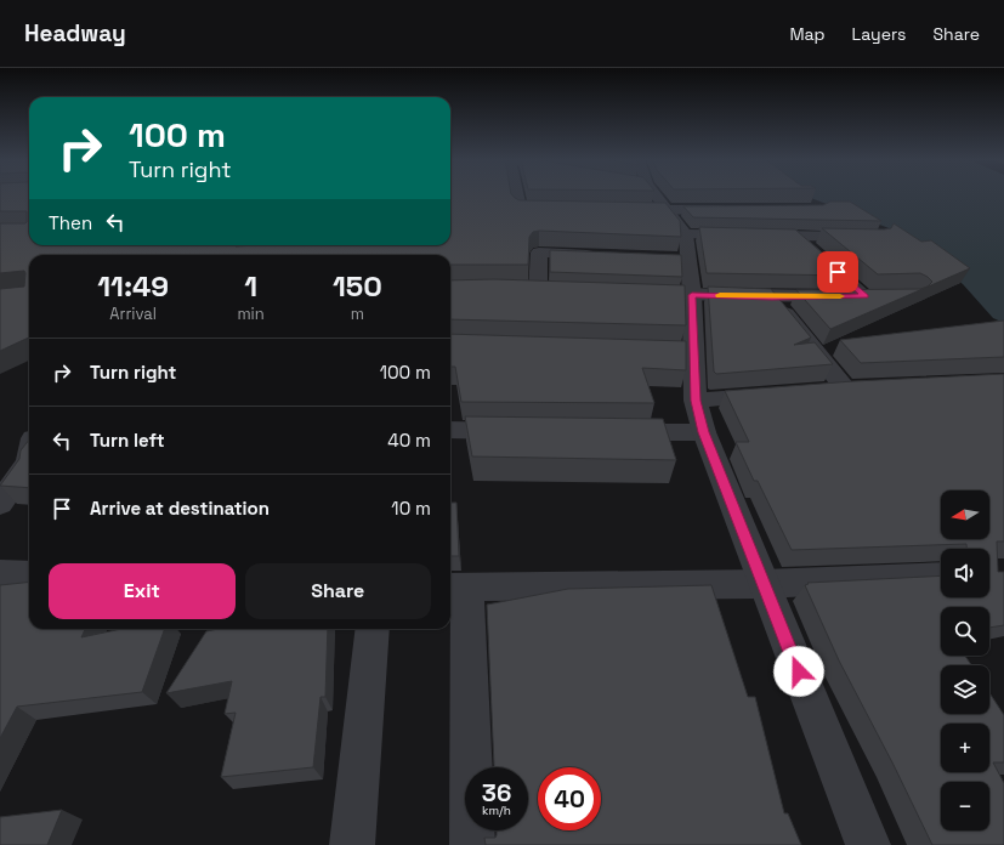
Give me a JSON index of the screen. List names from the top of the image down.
{
  "north": "left",
  "page": {
    "header": "Headway",
    "nav": ["Map", "Layers", "Share"],
    "turn": ["100 m", "Turn right"],
    "then": "Then",
    "eta": [
      "11:49",
      "Arrival",
      "1",
      "min",
      "150",
      "m"
    ],
    "list": [
      {
        "name": "Turn right",
        "value": "100 m"
      },
      {
        "name": "Turn left",
        "value": "40 m"
      },
      {
        "name": "Arrive at destination",
        "value": "10 m"
      }
    ],
    "map_buttons": ["+", "−"],
    "buttons": ["Exit", "Share"],
    "speed": "36 km/h",
    "limit": "40"
  }
}
